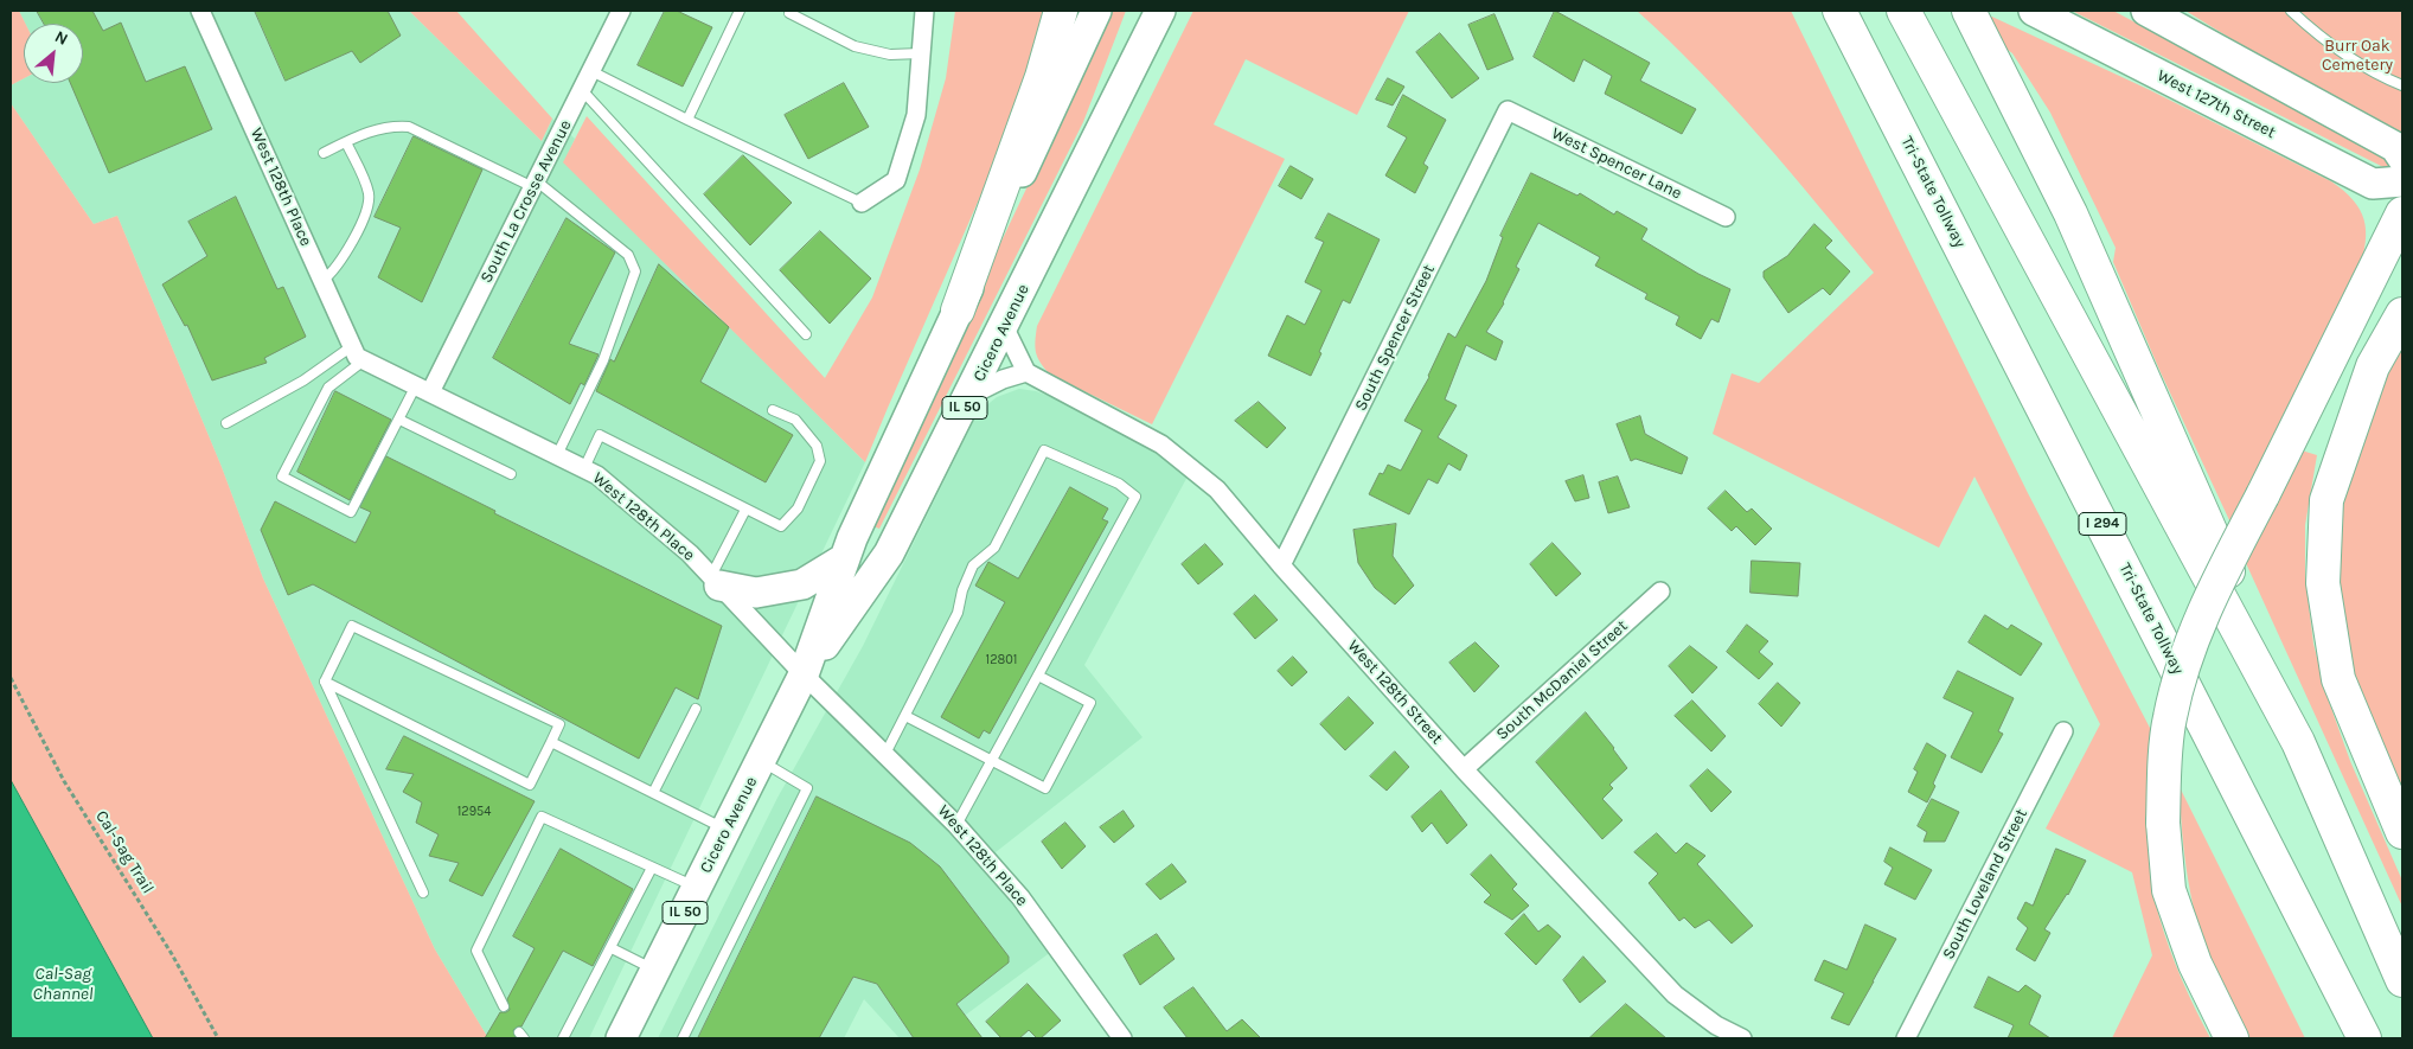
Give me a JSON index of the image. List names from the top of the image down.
{
  "streets": {
    "highway": ["Tri-State Tollway", "I 294"],
    "main road": ["West 127th Street", "Cicero Avenue", "IL 50"],
    "street": [
      "West Spencer Lane",
      "West 128th Place",
      "South La Crosse Avenue",
      "South Spencer Street",
      "South McDaniel Street",
      "West 128th Street",
      "South Loveland Street"
    ],
    "path": ["Cal-Sag Trail"]
  },
  "crossings": [
    ["West Spencer Lane", "South Spencer Street"],
    ["West 128th Place", "South La Crosse Avenue"],
    ["West 128th Place", "Cicero Avenue"],
    ["South Spencer Street", "West 128th Street"],
    ["South McDaniel Street", "West 128th Street"]
  ],
  "water": ["Cal-Sag Channel"],
  "parks": ["Burr Oak Cemetery"],
  "house_numbers": ["12801", "12954"],
  "north": "top right"
}
